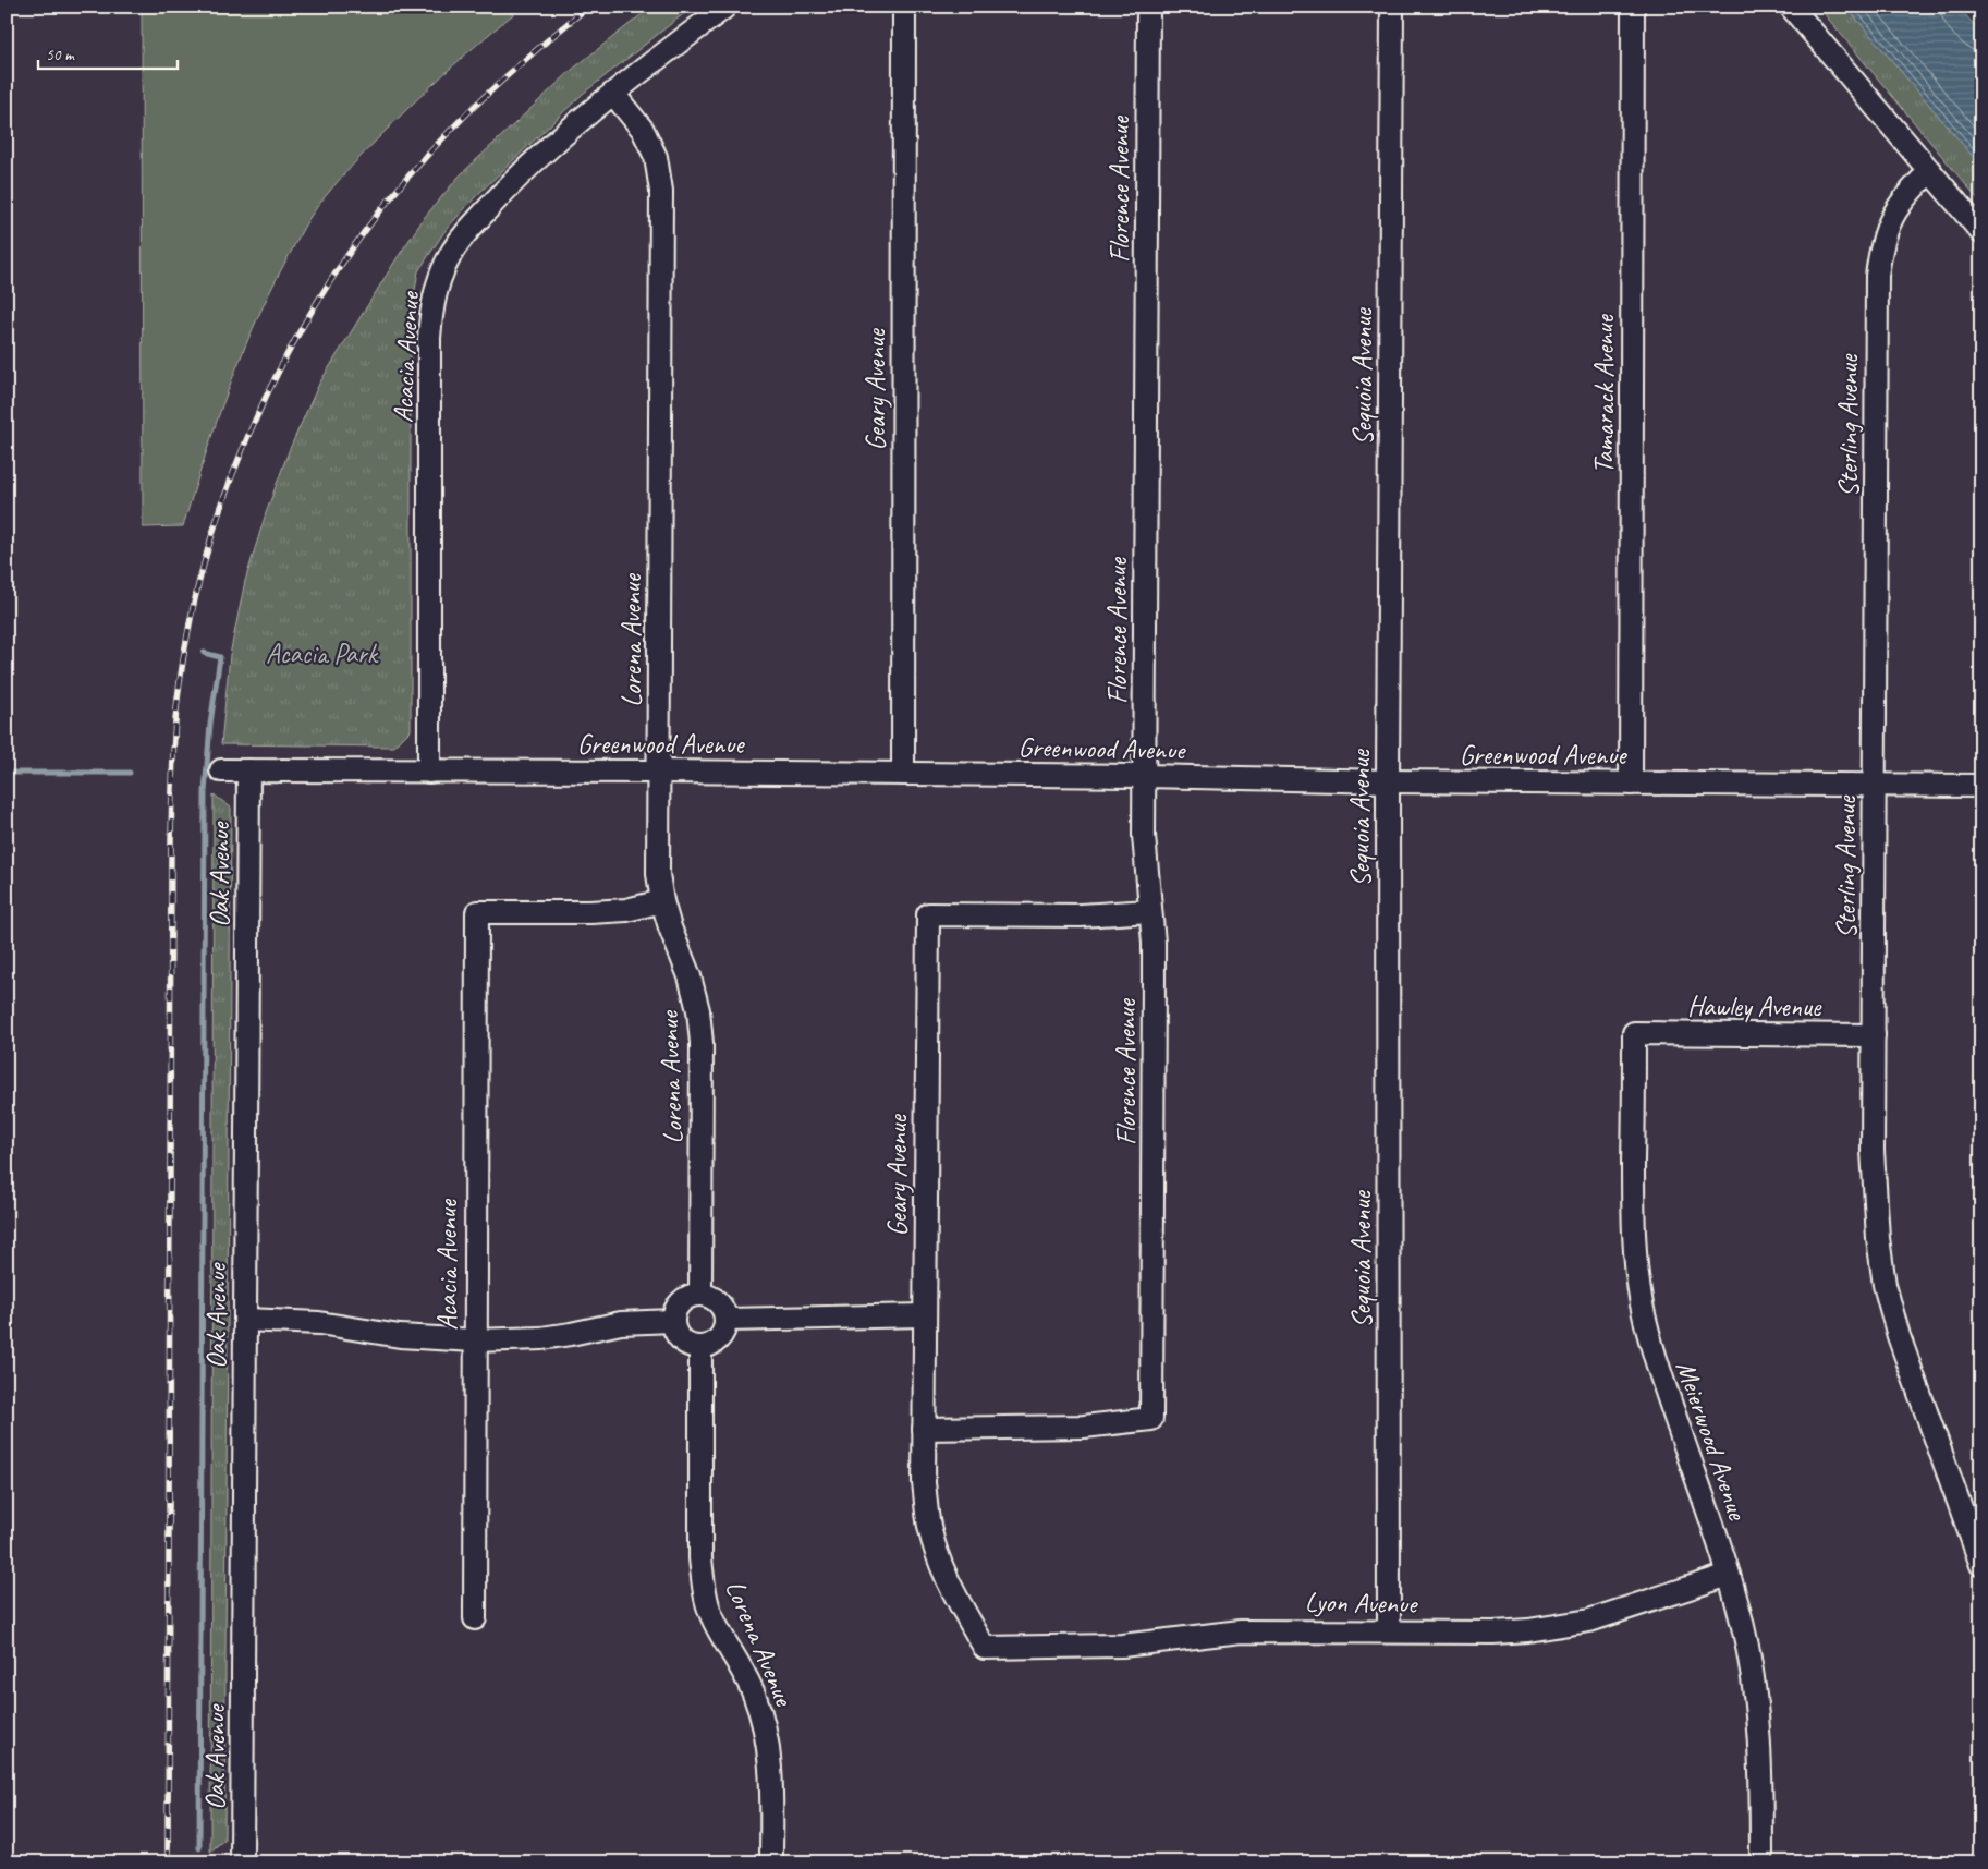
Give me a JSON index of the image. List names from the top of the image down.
{
  "streets": {
    "street": [
      "Florence Avenue",
      "Acacia Avenue",
      "Sequoia Avenue",
      "Geary Avenue",
      "Tamarack Avenue",
      "Sterling Avenue",
      "Lorena Avenue",
      "Greenwood Avenue",
      "Oak Avenue",
      "Hawley Avenue",
      "Meierwood Avenue",
      "Lyon Avenue"
    ]
  },
  "crossings": [
    ["Florence Avenue", "Geary Avenue"],
    ["Florence Avenue", "Greenwood Avenue"],
    ["Acacia Avenue", "Lorena Avenue"],
    ["Acacia Avenue", "Greenwood Avenue"],
    ["Sequoia Avenue", "Greenwood Avenue"],
    ["Sequoia Avenue", "Lyon Avenue"],
    ["Geary Avenue", "Greenwood Avenue"],
    ["Geary Avenue", "Lyon Avenue"],
    ["Tamarack Avenue", "Greenwood Avenue"],
    ["Sterling Avenue", "Greenwood Avenue"],
    ["Sterling Avenue", "Hawley Avenue"],
    ["Lorena Avenue", "Greenwood Avenue"],
    ["Greenwood Avenue", "Oak Avenue"],
    ["Hawley Avenue", "Meierwood Avenue"],
    ["Meierwood Avenue", "Lyon Avenue"]
  ],
  "parks": ["Acacia Park"],
  "scale_bar": "50 m"
}
